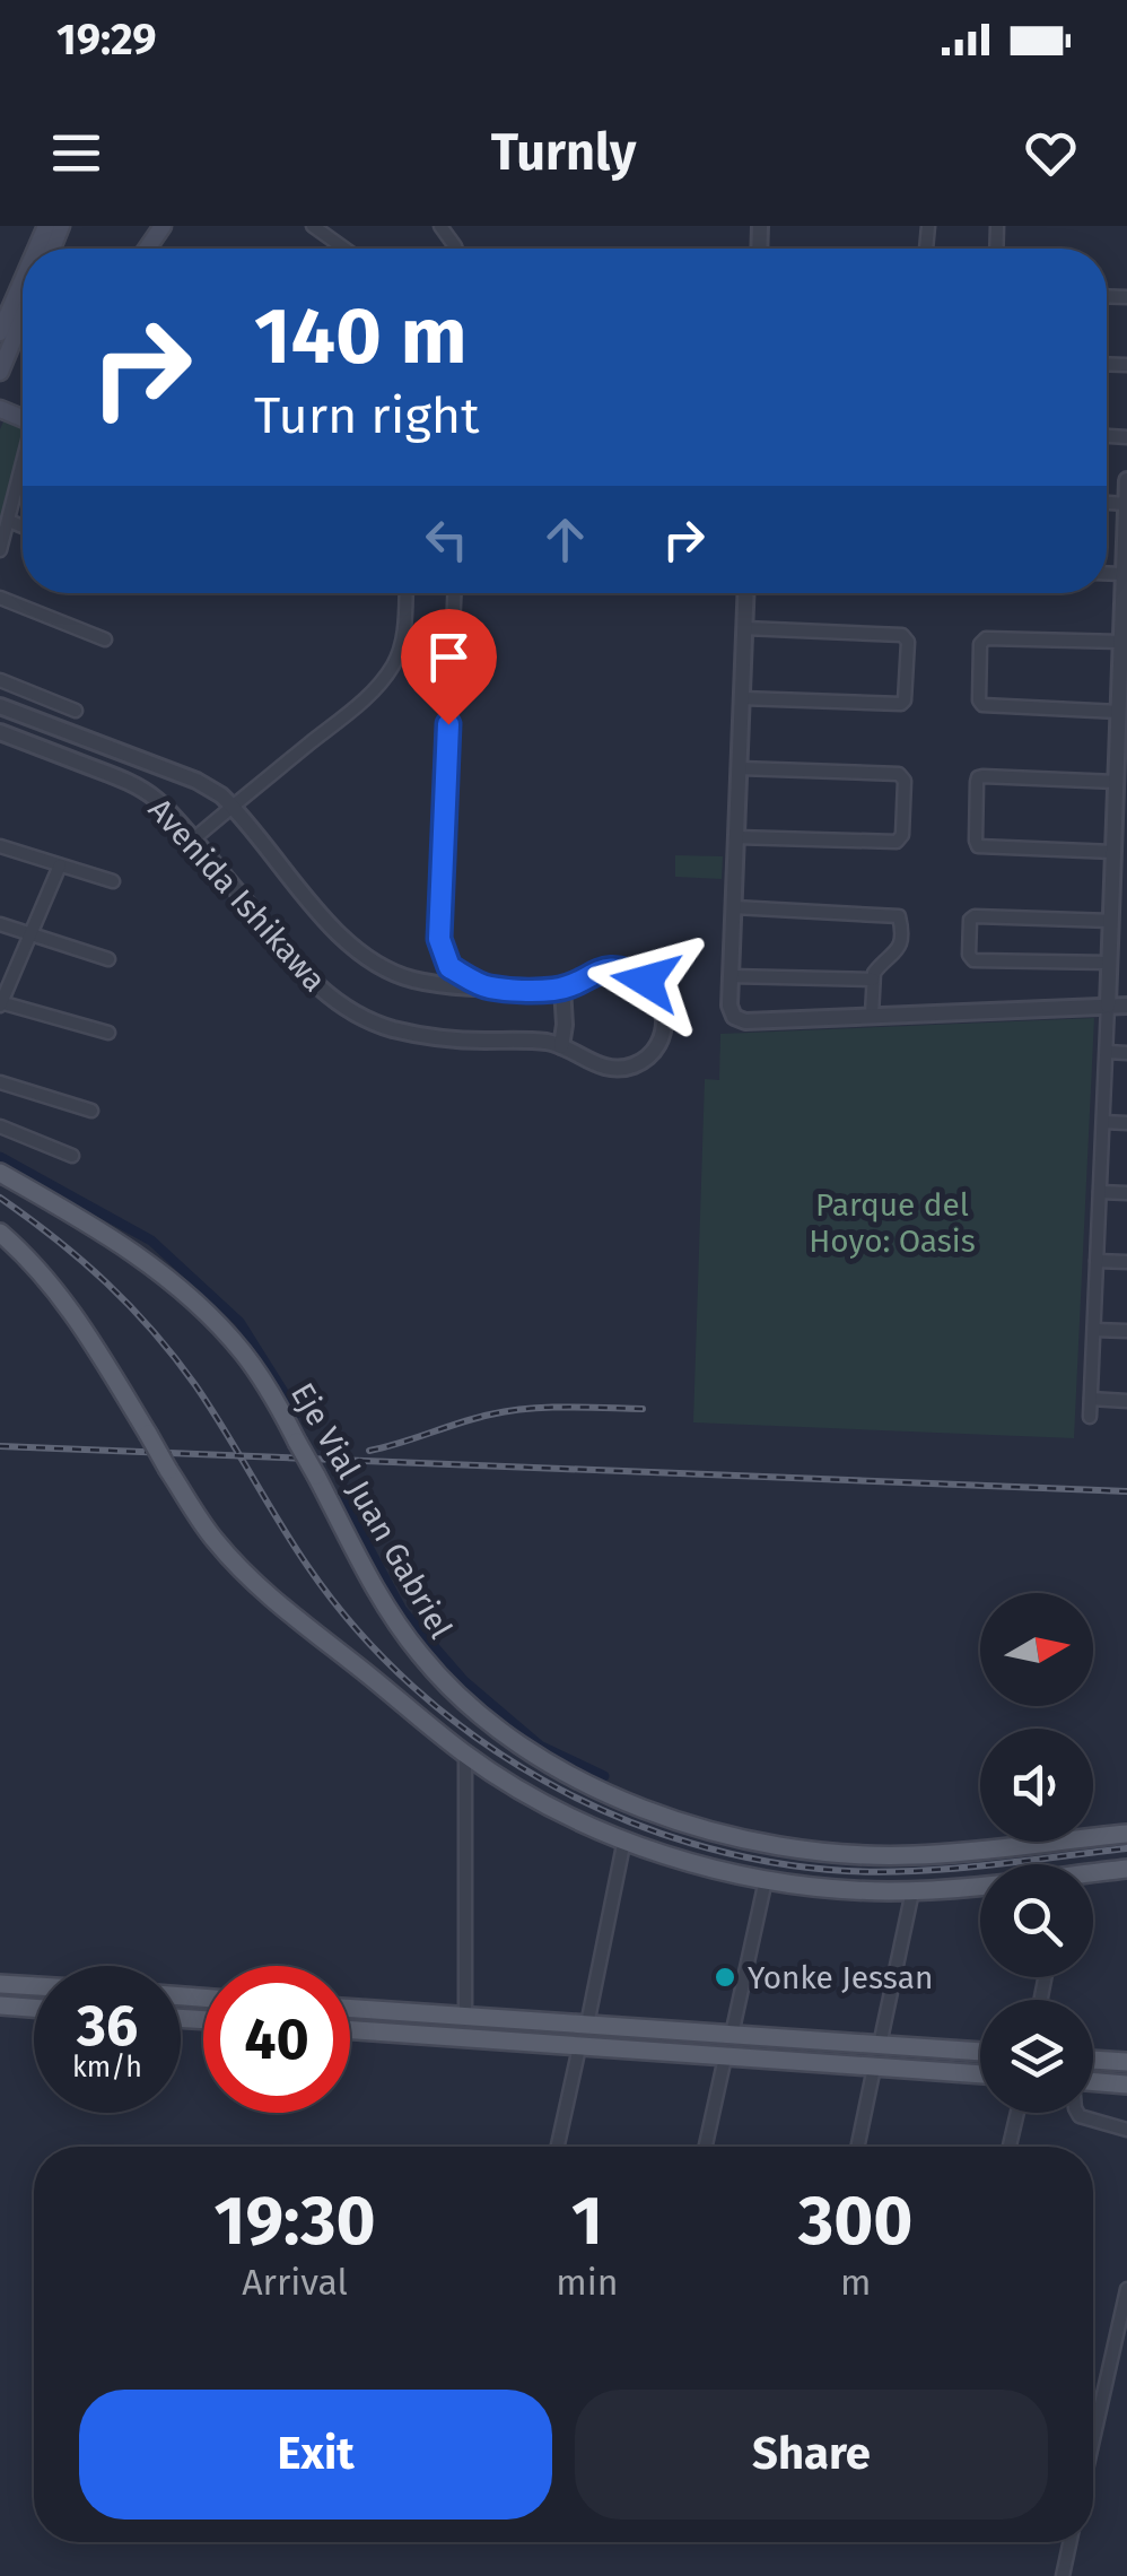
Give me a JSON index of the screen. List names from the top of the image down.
{
  "streets": {
    "main road": ["Eje Vial Juan Gabriel"],
    "street": ["Avenida Ishikawa"]
  },
  "parks": ["Parque del Hoyo: Oasis"],
  "places": ["Yonke Jessan"],
  "north": "right",
  "page": {
    "status": "19:29",
    "header": "Turnly",
    "turn": ["140 m", "Turn right"],
    "speed": "36 km/h",
    "limit": "40",
    "eta": [
      "19:30",
      "Arrival",
      "1",
      "min",
      "300",
      "m"
    ],
    "buttons": ["Exit", "Share"]
  }
}
